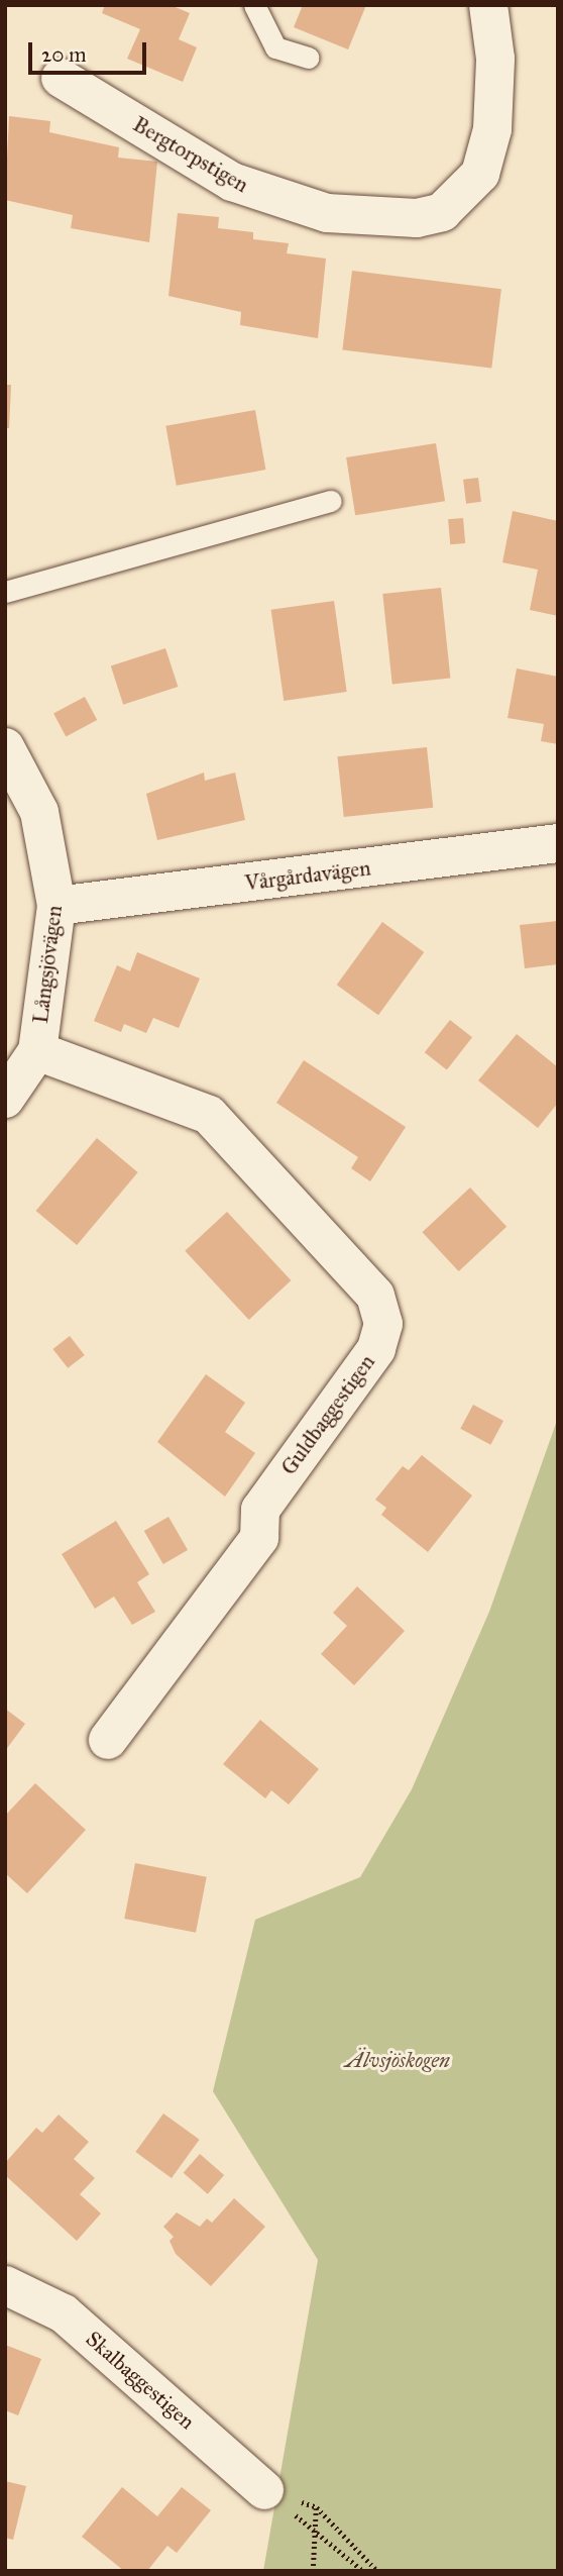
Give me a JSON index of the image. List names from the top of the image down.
{
  "streets": {
    "street": [
      "Bergtorpstigen",
      "Vårgårdavägen",
      "Långsjövägen",
      "Guldbaggestigen",
      "Skalbaggestigen"
    ]
  },
  "crossings": [
    ["Vårgårdavägen", "Långsjövägen"],
    ["Långsjövägen", "Guldbaggestigen"]
  ],
  "parks": ["Älvsjöskogen"],
  "scale_bar": "20 m"
}
